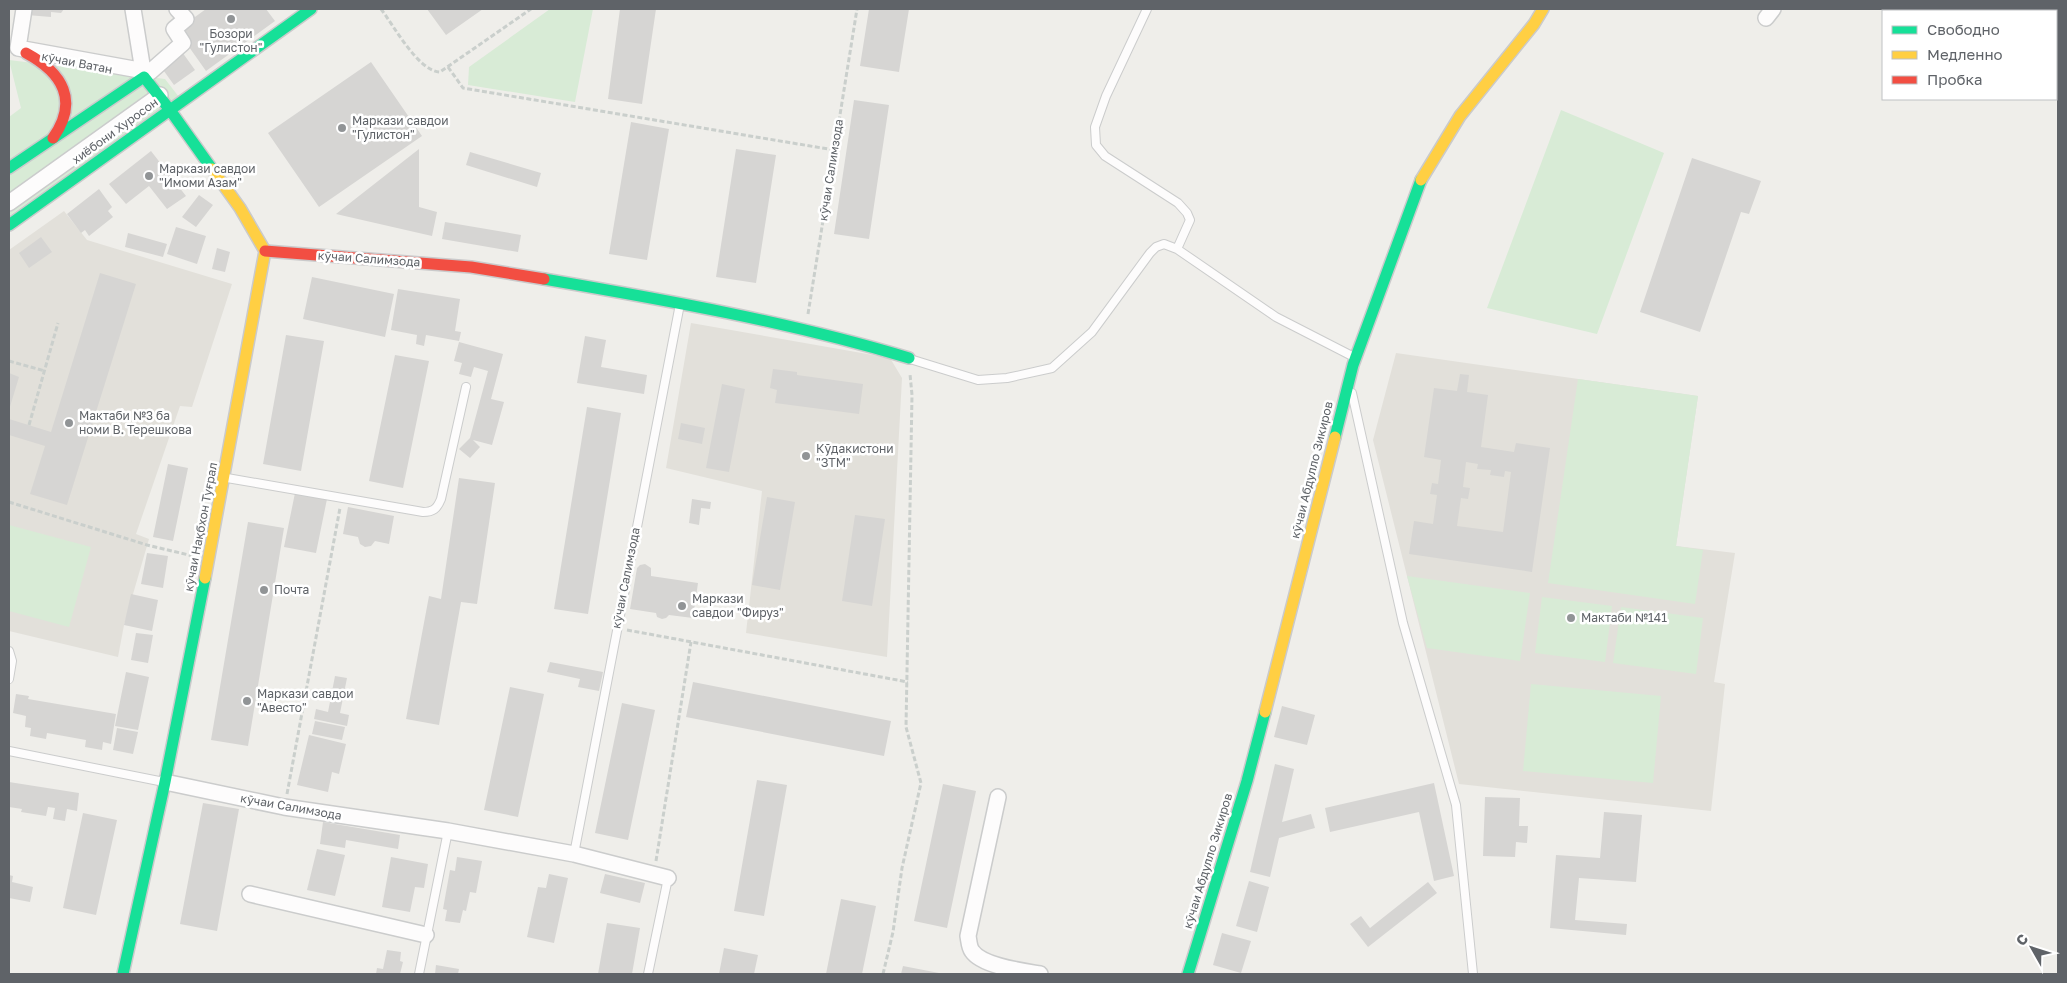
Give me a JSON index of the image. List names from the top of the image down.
{
  "streets": {
    "street": [
      "кӯчаи Ватан",
      "хиёбони Хуросон",
      "кӯчаи Салимзода",
      "кӯчаи Абдулло Зикиров",
      "кӯчаи Нақбхон Туғрал"
    ]
  },
  "crossings": [
    ["кӯчаи Ватан", "хиёбони Хуросон"],
    ["кӯчаи Салимзода", "кӯчаи Нақбхон Туғрал"]
  ],
  "places": [
    "Бозори \"Гулистон\"",
    "Маркази савдои \"Гулистон\"",
    "Маркази савдои \"Имоми Азам\"",
    "Мактаби №3 ба номи В. Терешкова",
    "Кӯдакистони \"ЗТМ\"",
    "Почта",
    "Маркази савдои \"Фируз\"",
    "Мактаби №141",
    "Маркази савдои \"Авесто\""
  ],
  "legend": ["Свободно", "Медленно", "Пробка"],
  "north": "top left"
}
